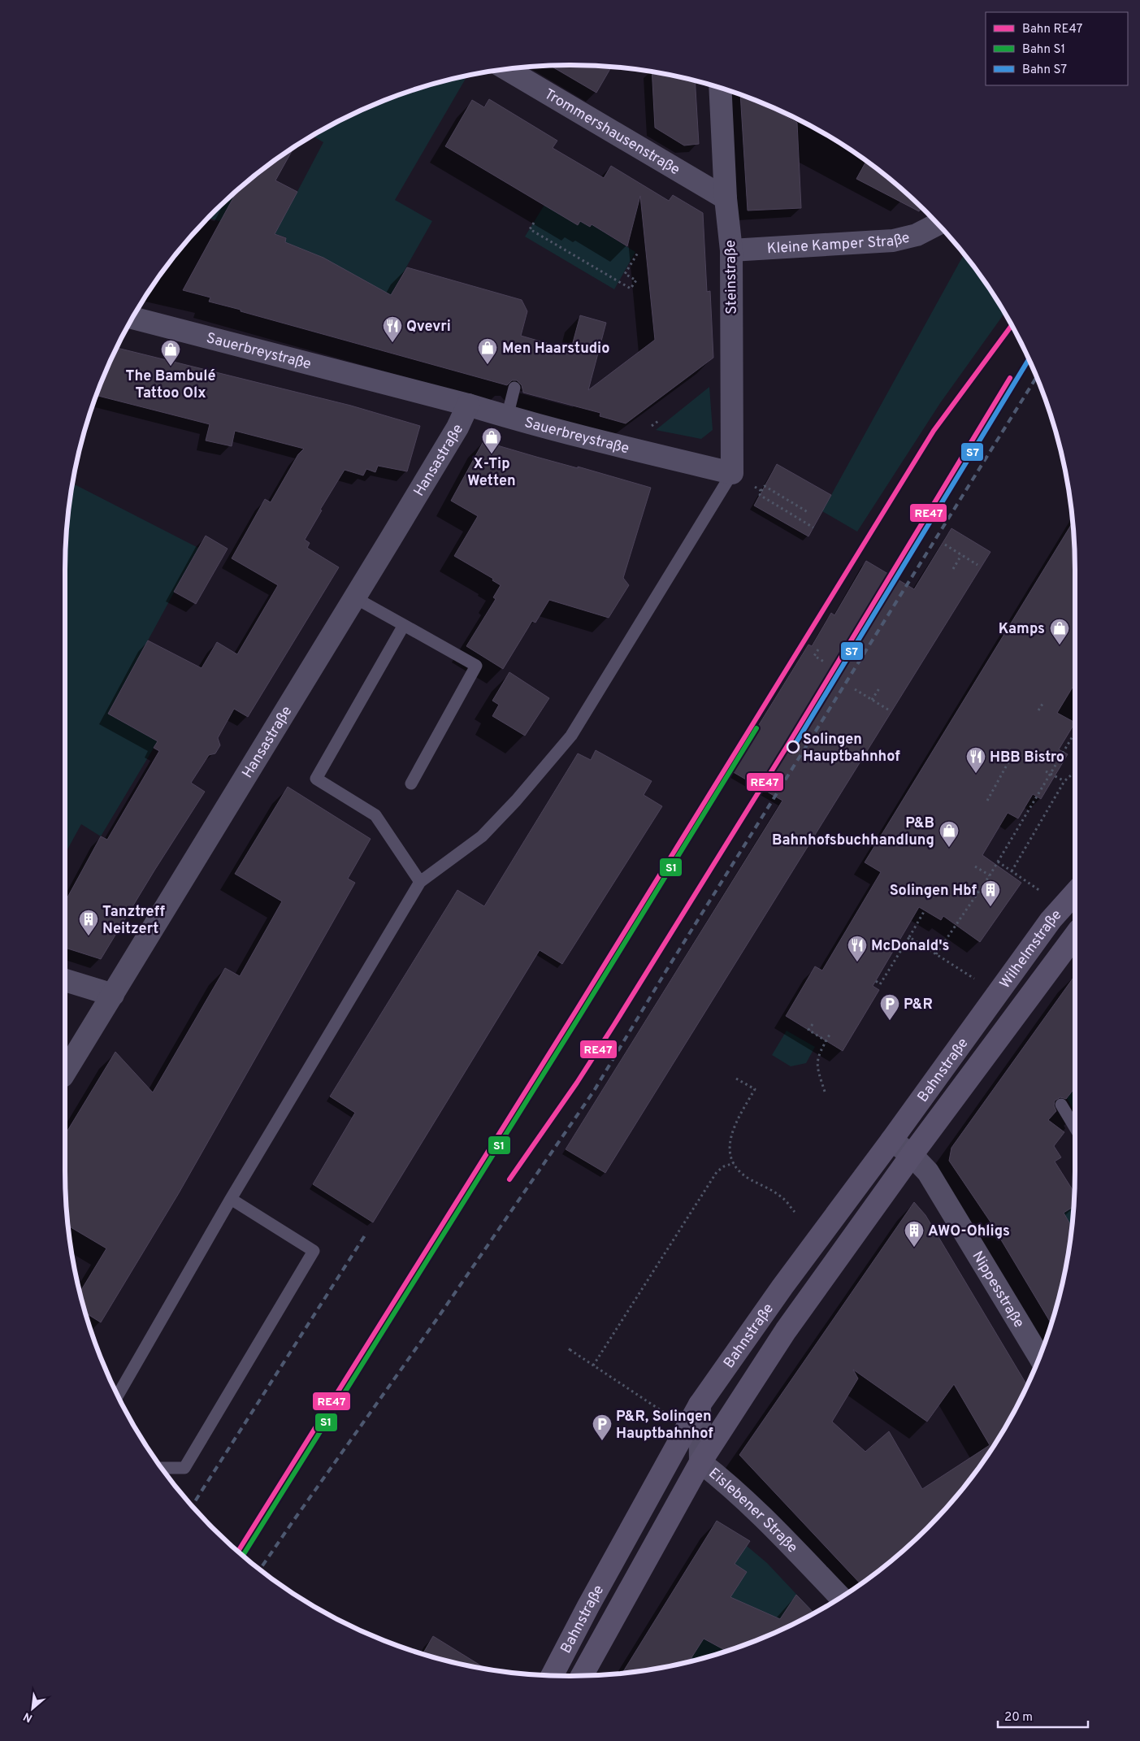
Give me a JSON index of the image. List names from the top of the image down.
{
  "streets": {
    "street": [
      "Trommershausenstraße",
      "Kleine Kamper Straße",
      "Steinstraße",
      "Sauerbreystraße",
      "Hansastraße",
      "Wilhelmstraße",
      "Bahnstraße",
      "Nippesstraße",
      "Eislebener Straße"
    ]
  },
  "crossings": [
    ["Trommershausenstraße", "Steinstraße"],
    ["Kleine Kamper Straße", "Steinstraße"],
    ["Steinstraße", "Sauerbreystraße"],
    ["Sauerbreystraße", "Hansastraße"],
    ["Wilhelmstraße", "Bahnstraße"],
    ["Bahnstraße", "Nippesstraße"],
    ["Bahnstraße", "Eislebener Straße"]
  ],
  "places": {
    "restaurant": ["Qvevri", "HBB Bistro", "McDonald's"],
    "shop": [
      "Men Haarstudio",
      "The Bambulé Tattoo Olx",
      "X-Tip Wetten",
      "Kamps",
      "P&B Bahnhofsbuchhandlung"
    ],
    "other": ["Solingen Hauptbahnhof"],
    "building": ["Solingen Hbf", "Tanztreff Neitzert", "AWO-Ohligs"],
    "parking": ["P&R", "P&R, Solingen Hauptbahnhof"]
  },
  "lines": ["rail line RE47", "rail line S7", "rail line S1"],
  "legend": ["Bahn RE47", "Bahn S1", "Bahn S7"],
  "scale_bar": "20 m",
  "north": "bottom left"
}
